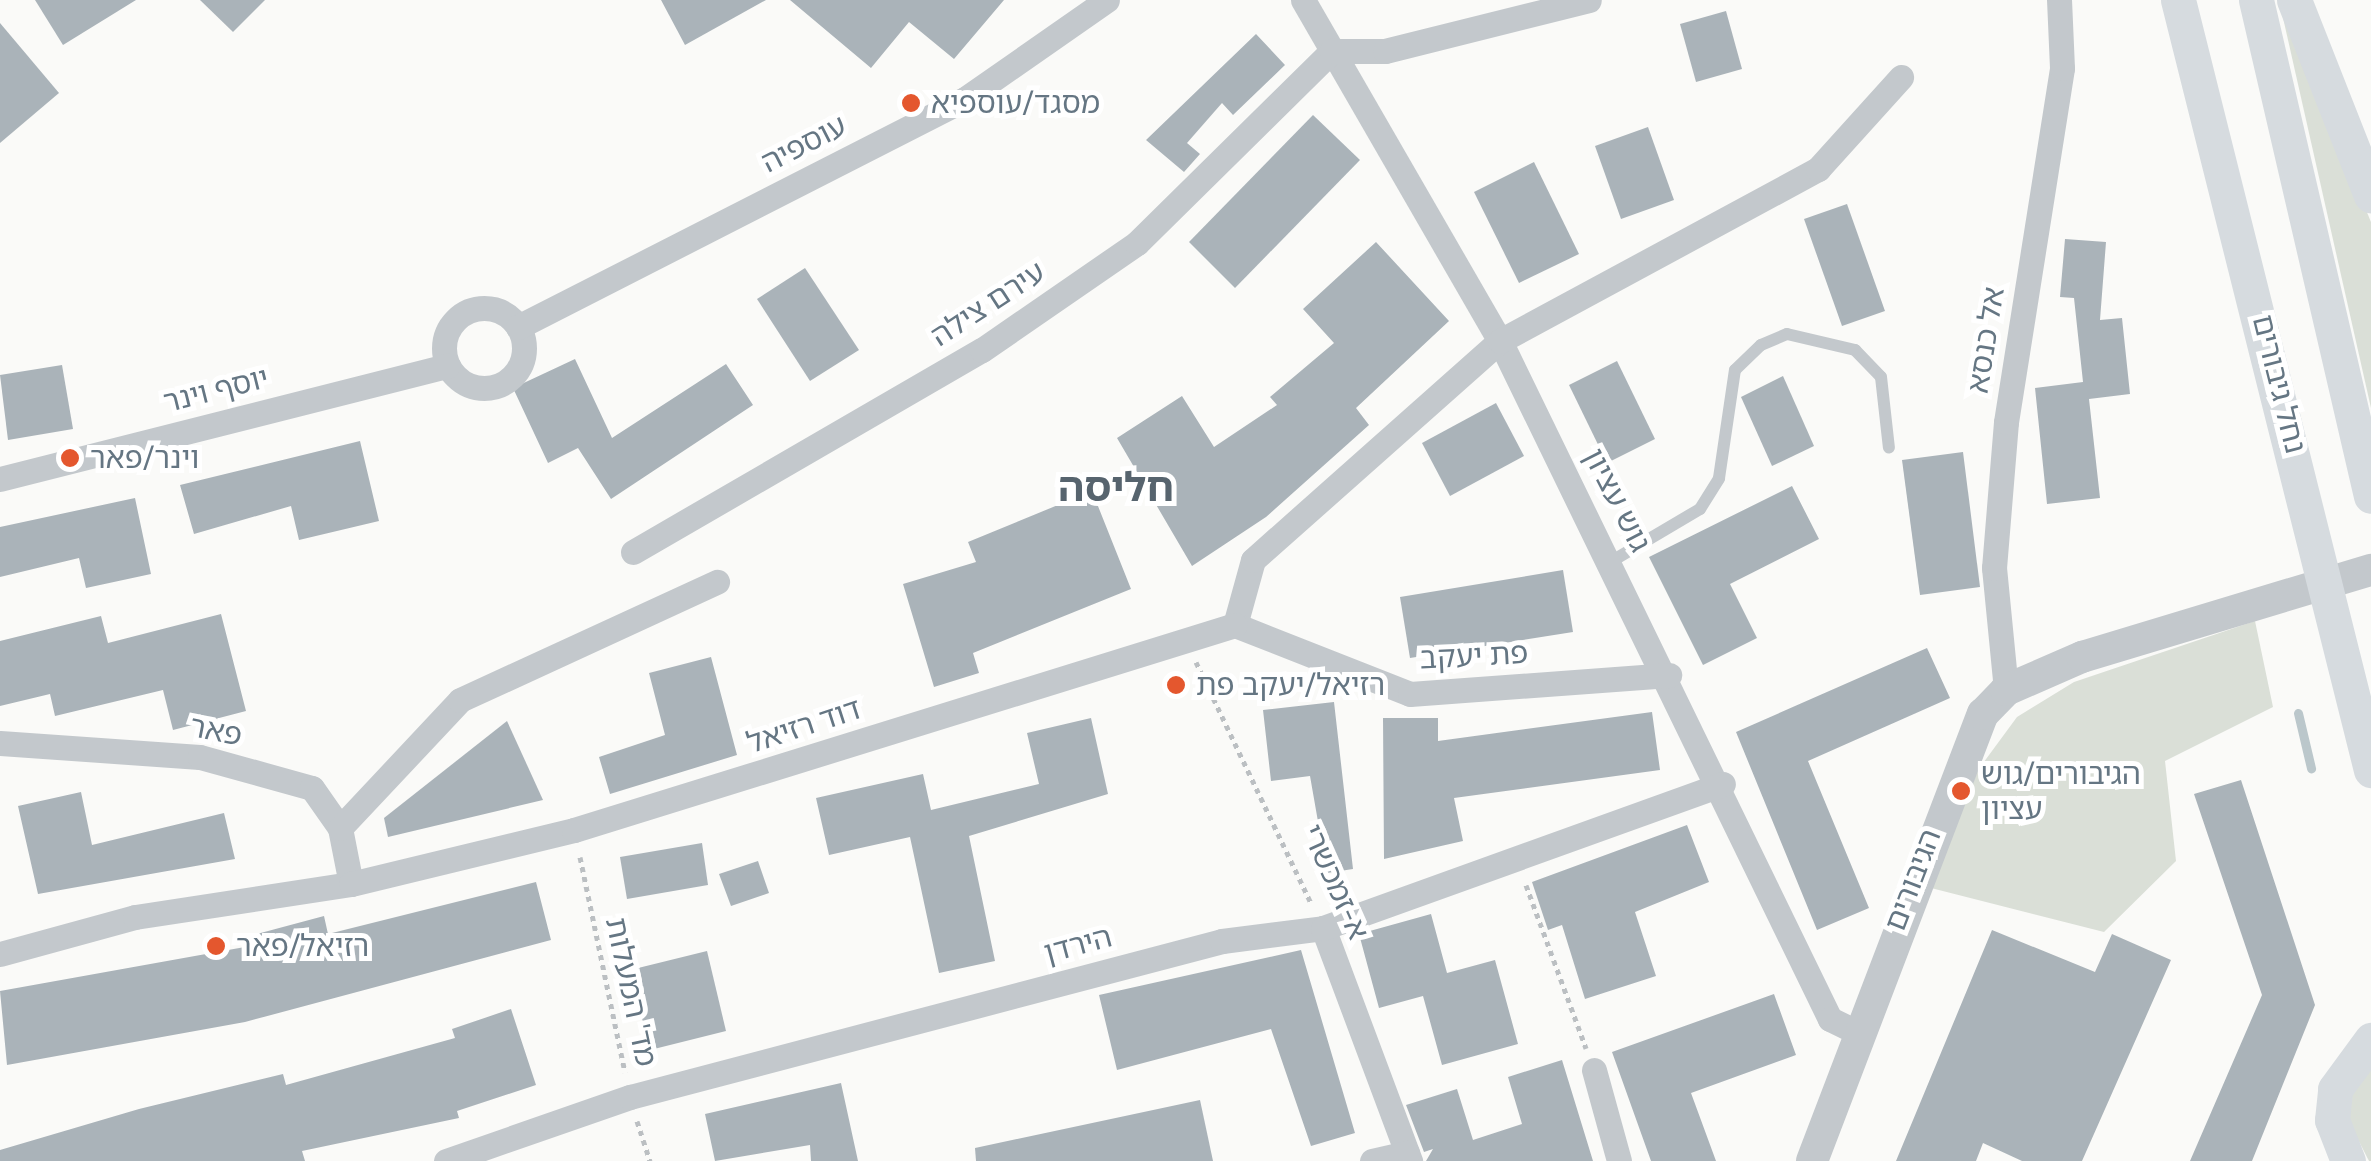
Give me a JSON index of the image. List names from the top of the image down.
{
  "streets": {
    "main road": ["נחל גיבורים"],
    "street": [
      "עוספיה",
      "עירם צילה",
      "אל כנסא",
      "יוסף וינר",
      "גוש עציון",
      "פת יעקב",
      "דוד רזיאל",
      "פאר",
      "הגיבורים",
      "א-זמכשרי",
      "הירדן"
    ],
    "path": ["מד' המעלות"]
  },
  "crossings": [
    ["עוספיה", "יוסף וינר"],
    ["עירם צילה", "גוש עציון"],
    ["אל כנסא", "הגיבורים"],
    ["גוש עציון", "פת יעקב"],
    ["גוש עציון", "הגיבורים"],
    ["גוש עציון", "הירדן"],
    ["פת יעקב", "דוד רזיאל"],
    ["דוד רזיאל", "פאר"],
    ["דוד רזיאל", "א-זמכשרי"],
    ["דוד רזיאל", "מד' המעלות"],
    ["א-זמכשרי", "הירדן"],
    ["הירדן", "מד' המעלות"]
  ],
  "districts": ["חליסה"],
  "places": [
    "מסגד/עוספיא",
    "וינר/פאר",
    "רזיאל/יעקב פת",
    "הגיבורים/גוש עציון",
    "רזיאל/פאר"
  ]
}
